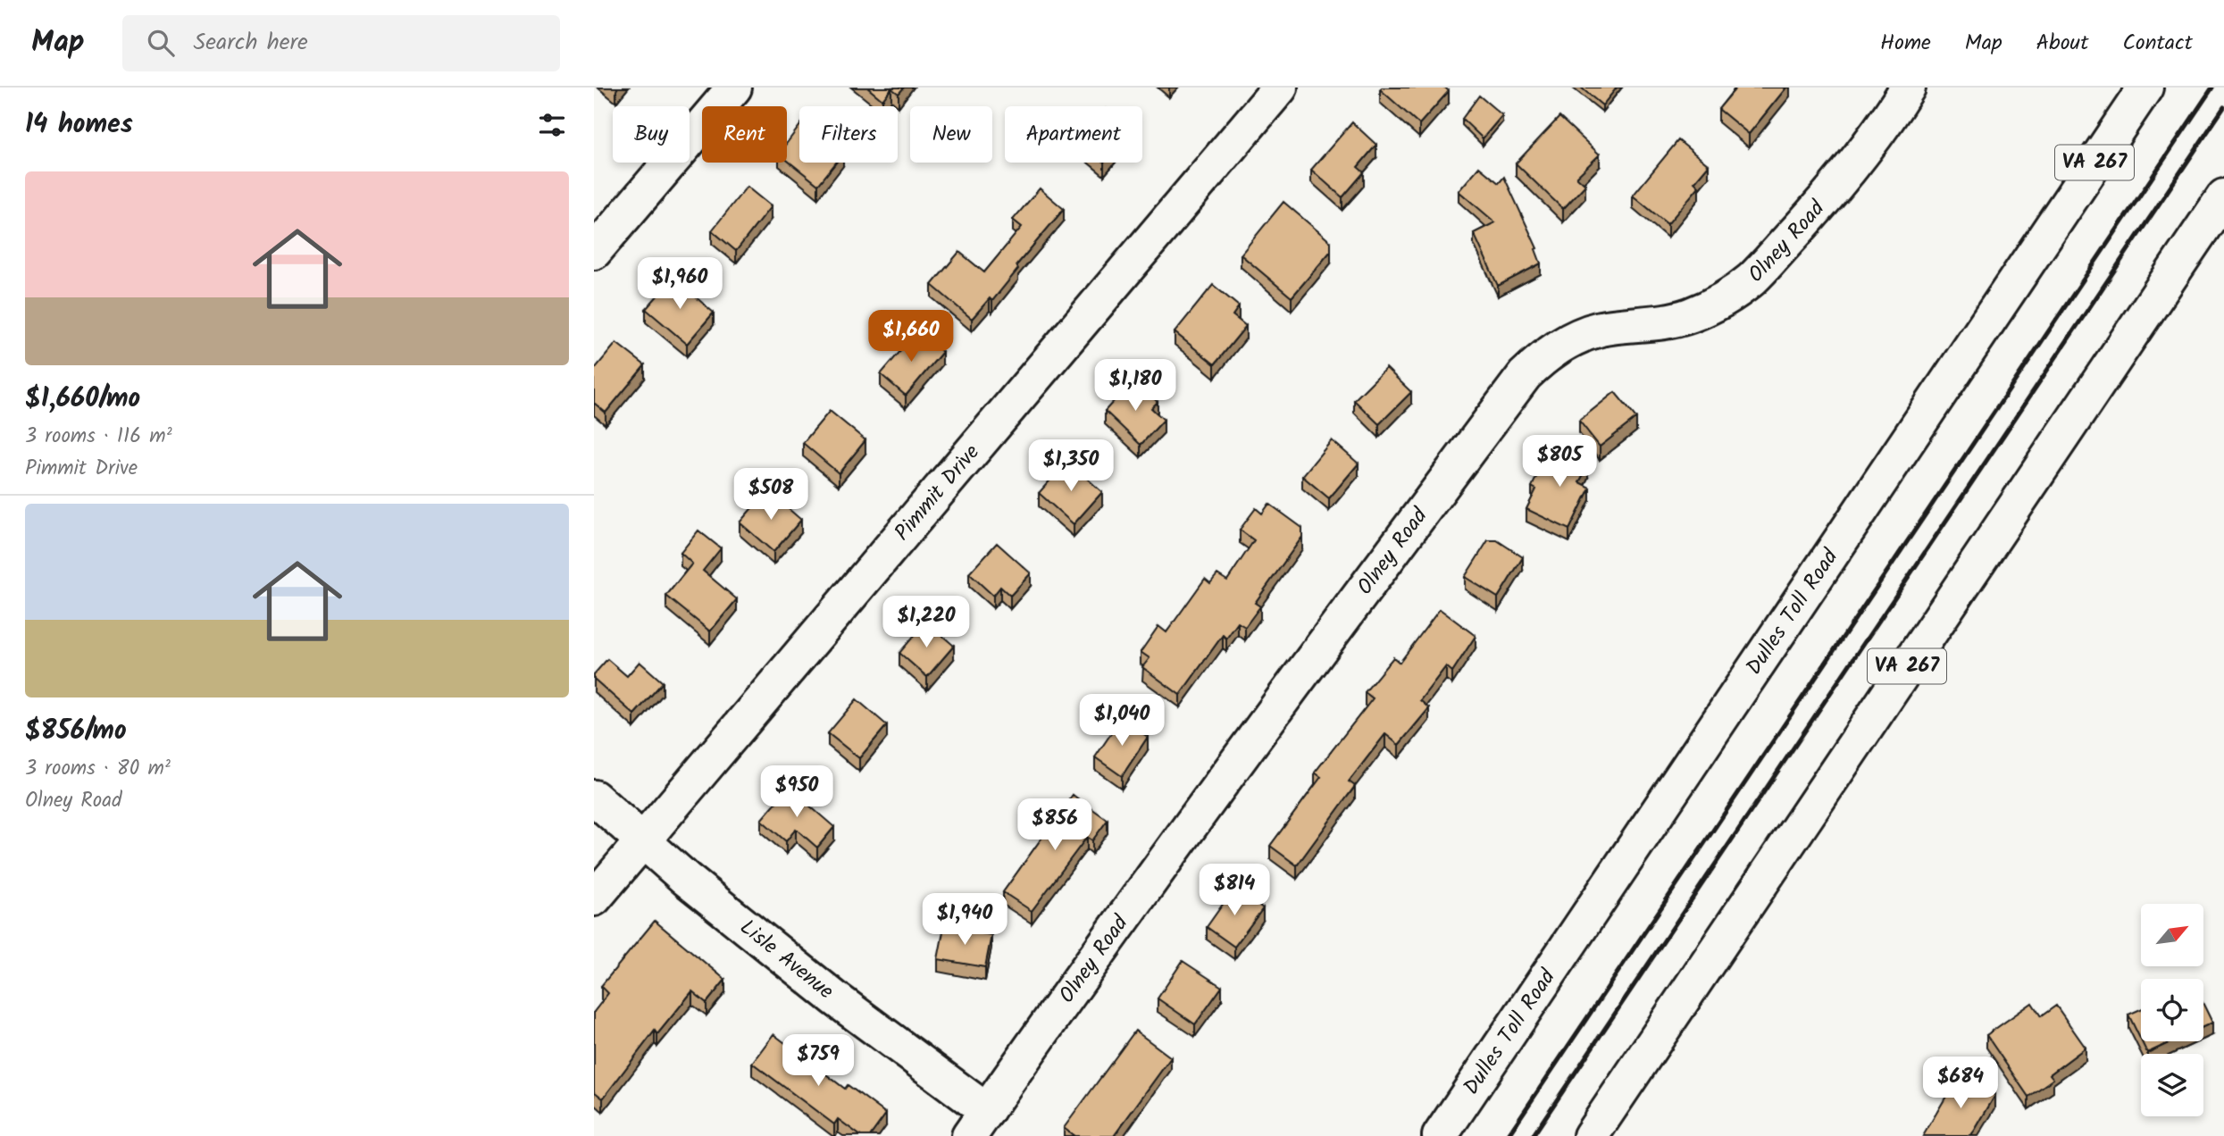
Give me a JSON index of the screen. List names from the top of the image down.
{
  "streets": {
    "main road": [
      "VA 267",
      "Olney Road",
      "Pimmit Drive",
      "Dulles Toll Road",
      "Lisle Avenue"
    ]
  },
  "crossings": [
    ["Olney Road", "Lisle Avenue"],
    ["Pimmit Drive", "Lisle Avenue"]
  ],
  "north": "top right",
  "page": {
    "header": "Map",
    "search": "Search here",
    "nav": [
      "Home",
      "Map",
      "About",
      "Contact"
    ],
    "heading": "14 homes",
    "chip": [
      "Buy",
      "Rent",
      "Filters",
      "New",
      "Apartment"
    ],
    "list": [
      {
        "name": "$1,660/mo",
        "note": "3 rooms · 116 m² · Pimmit Drive"
      },
      {
        "name": "$856/mo",
        "note": "3 rooms · 80 m² · Olney Road"
      }
    ],
    "price": [
      "$1,960",
      "$1,660",
      "$1,180",
      "$805",
      "$1,350",
      "$508",
      "$1,220",
      "$1,040",
      "$950",
      "$856",
      "$814",
      "$1,940",
      "$759",
      "$684"
    ]
  }
}
